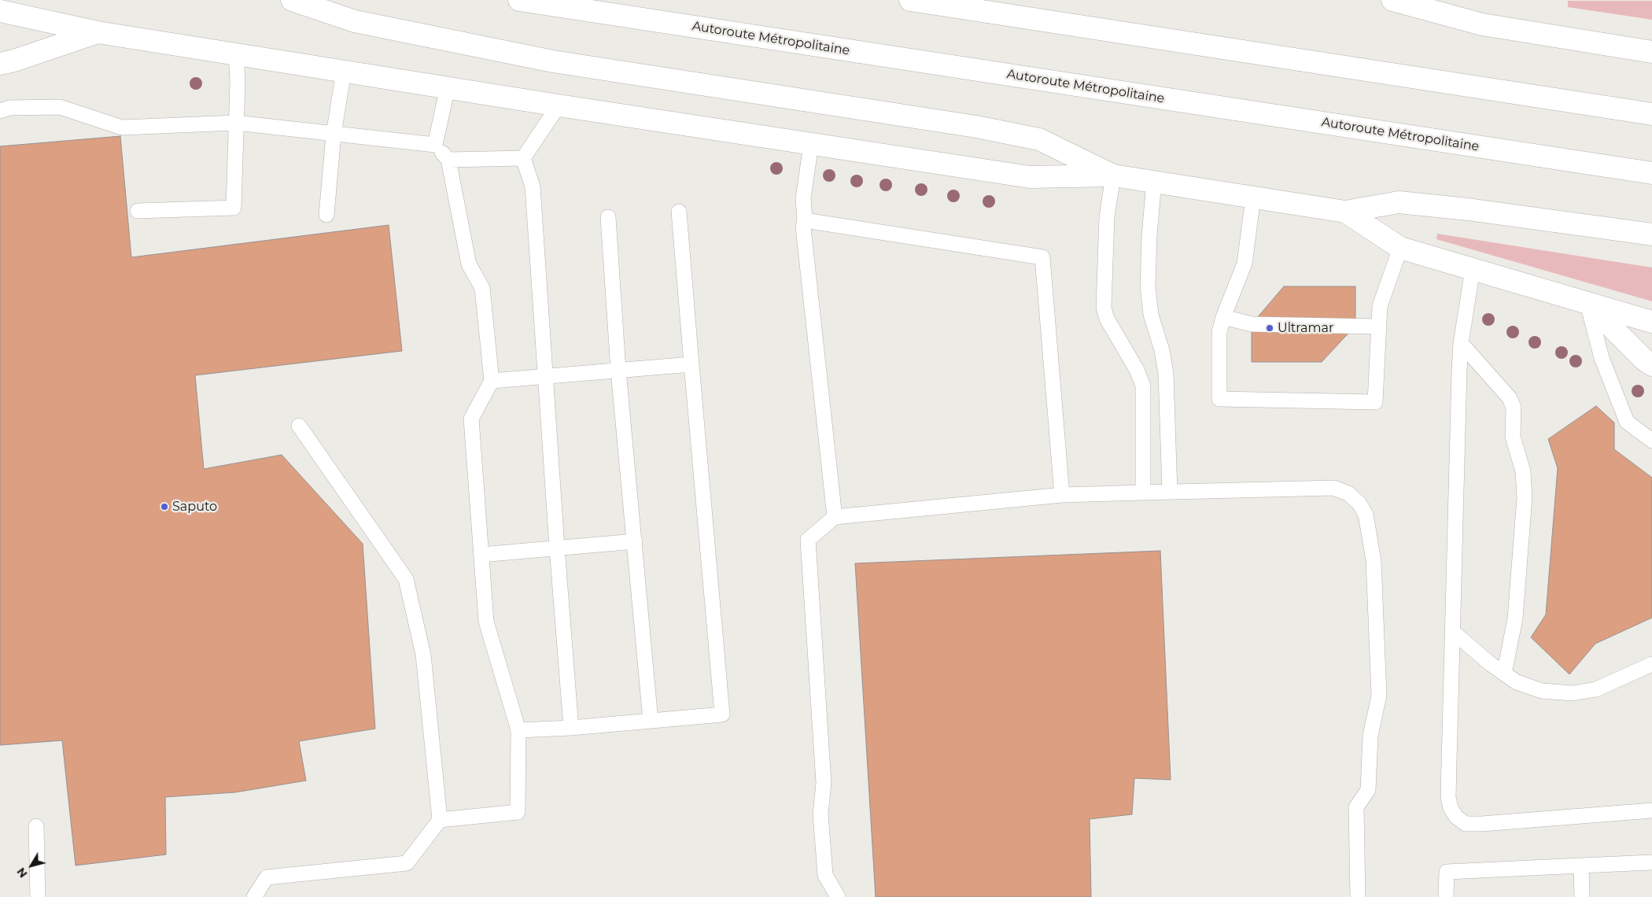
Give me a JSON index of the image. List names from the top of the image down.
{
  "streets": {
    "main road": ["Autoroute Métropolitaine"]
  },
  "places": ["Ultramar", "Saputo"],
  "north": "bottom left"
}
